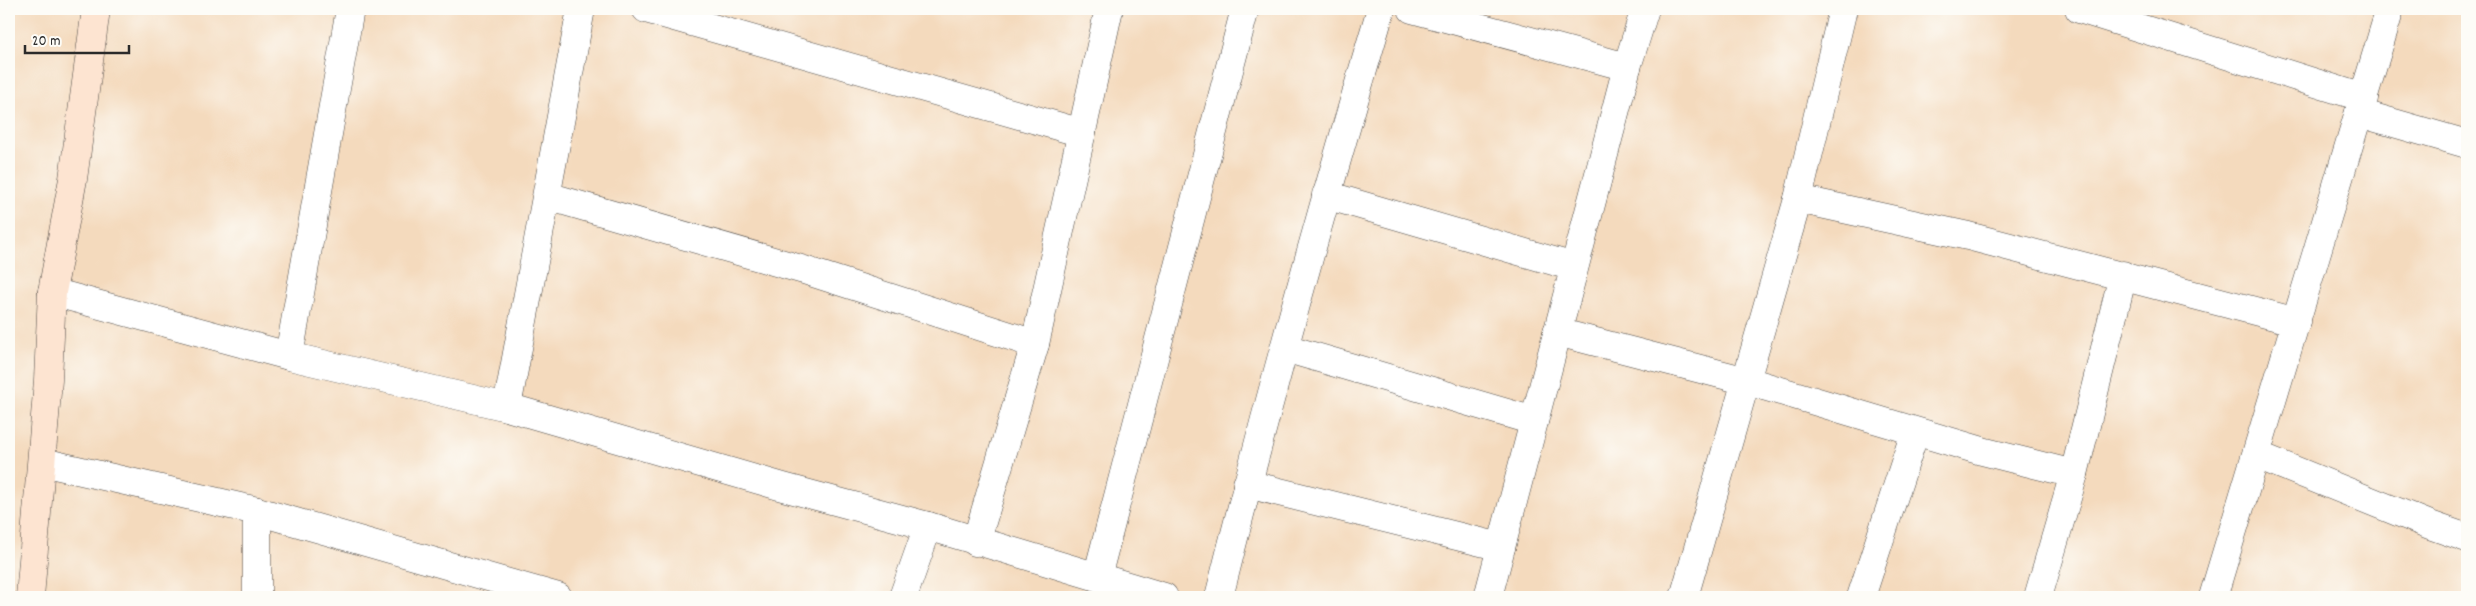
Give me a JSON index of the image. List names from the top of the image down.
{
  "scale_bar": "20 m"
}
